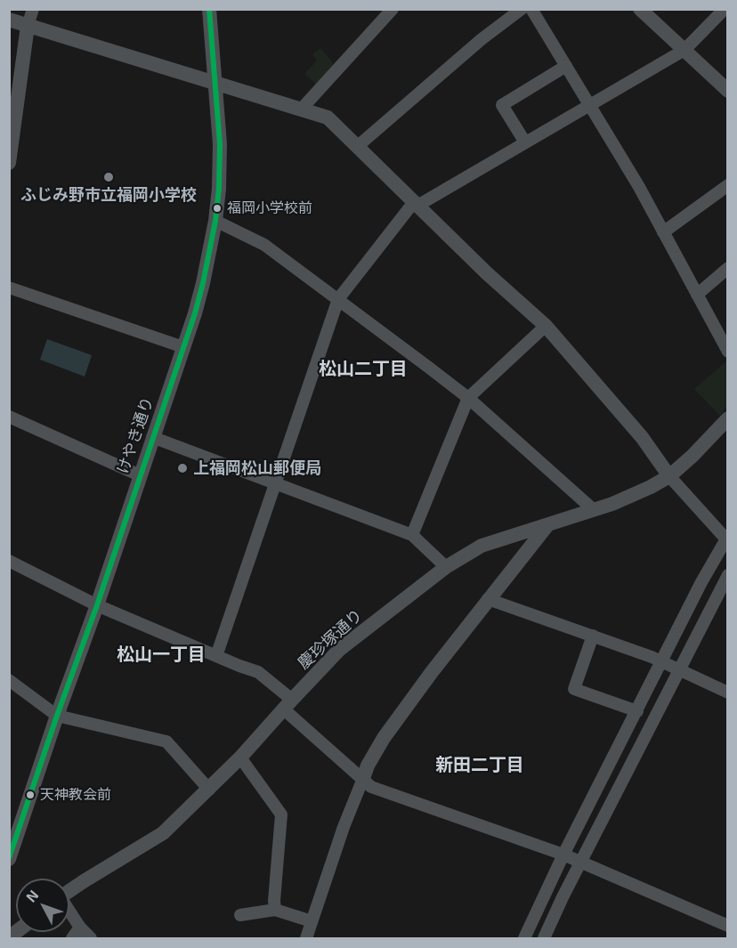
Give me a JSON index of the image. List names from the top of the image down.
{
  "streets": {
    "street": ["けやき通り", "慶珍塚通り"]
  },
  "districts": ["松山二丁目", "松山一丁目", "新田二丁目"],
  "places": [
    "ふじみ野市立福岡小学校",
    "福岡小学校前",
    "上福岡松山郵便局",
    "天神教会前"
  ],
  "north": "top left"
}
